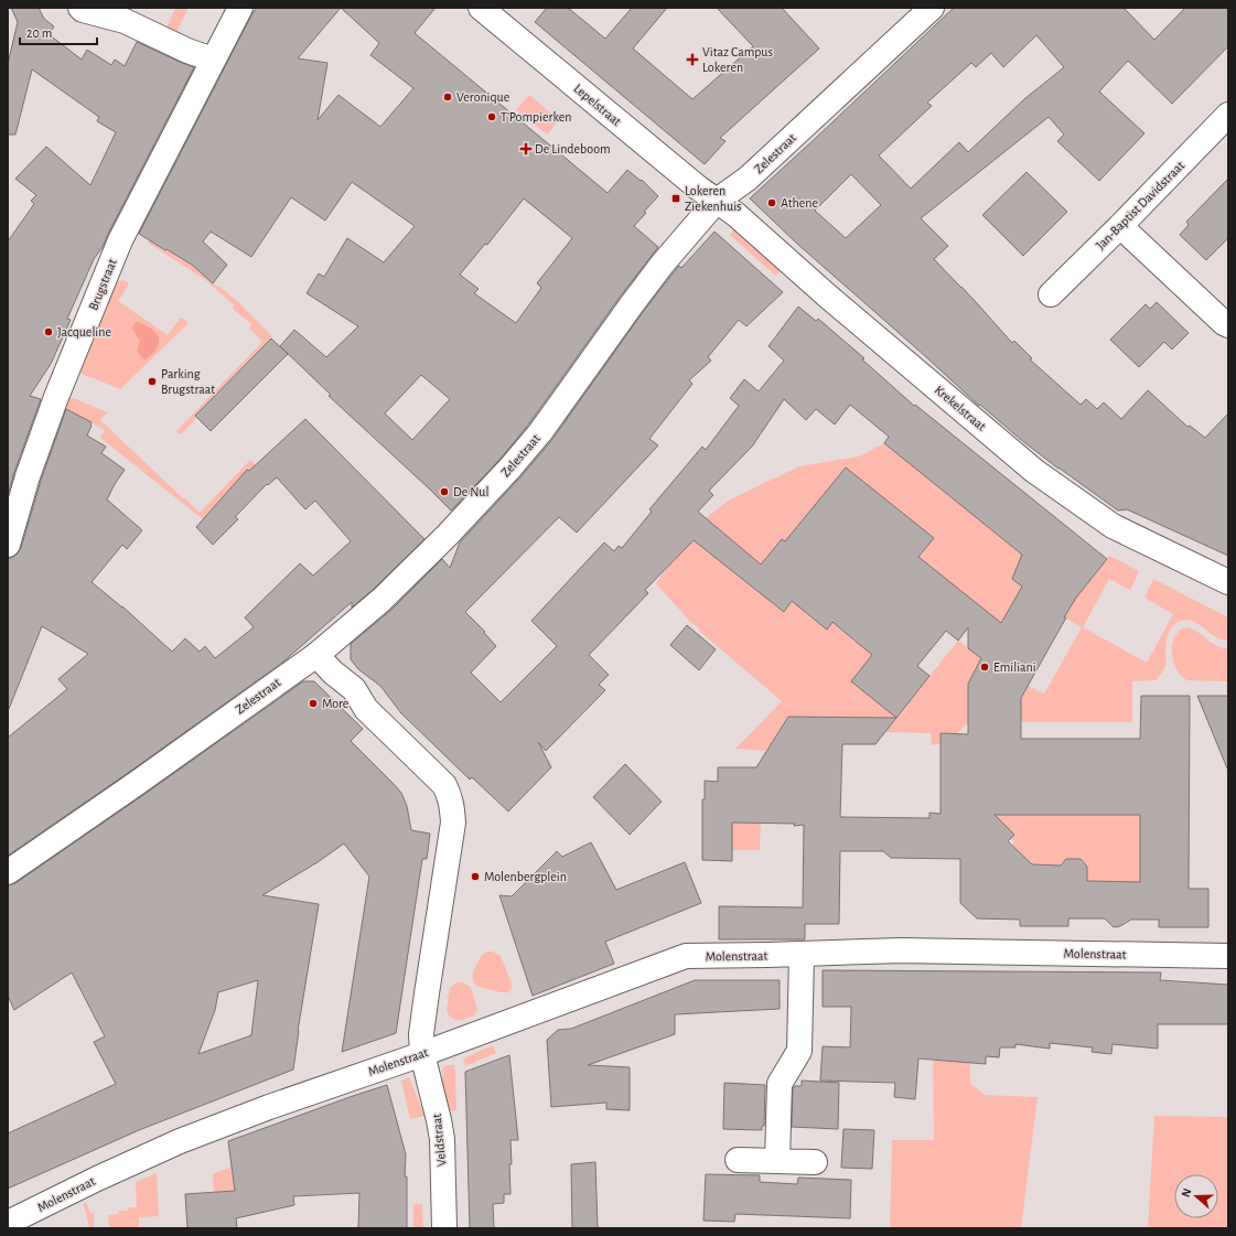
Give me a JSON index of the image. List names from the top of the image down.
{
  "streets": {
    "street": [
      "Lepelstraat",
      "Zelestraat",
      "Jan-Baptist Davidstraat",
      "Brugstraat",
      "Krekelstraat",
      "Molenstraat",
      "Veldstraat"
    ]
  },
  "crossings": [
    ["Lepelstraat", "Zelestraat"],
    ["Lepelstraat", "Krekelstraat"],
    ["Zelestraat", "Krekelstraat"],
    ["Molenstraat", "Veldstraat"]
  ],
  "places": {
    "health": ["Vitaz Campus Lokeren", "De Lindeboom"],
    "other": [
      "Veronique",
      "T'Pompierken",
      "Athene",
      "Jacqueline",
      "Parking Brugstraat",
      "De Nul",
      "Emiliani",
      "More",
      "Molenbergplein"
    ],
    "transit": ["Lokeren Ziekenhuis"]
  },
  "scale_bar": "20 m",
  "north": "left"
}
